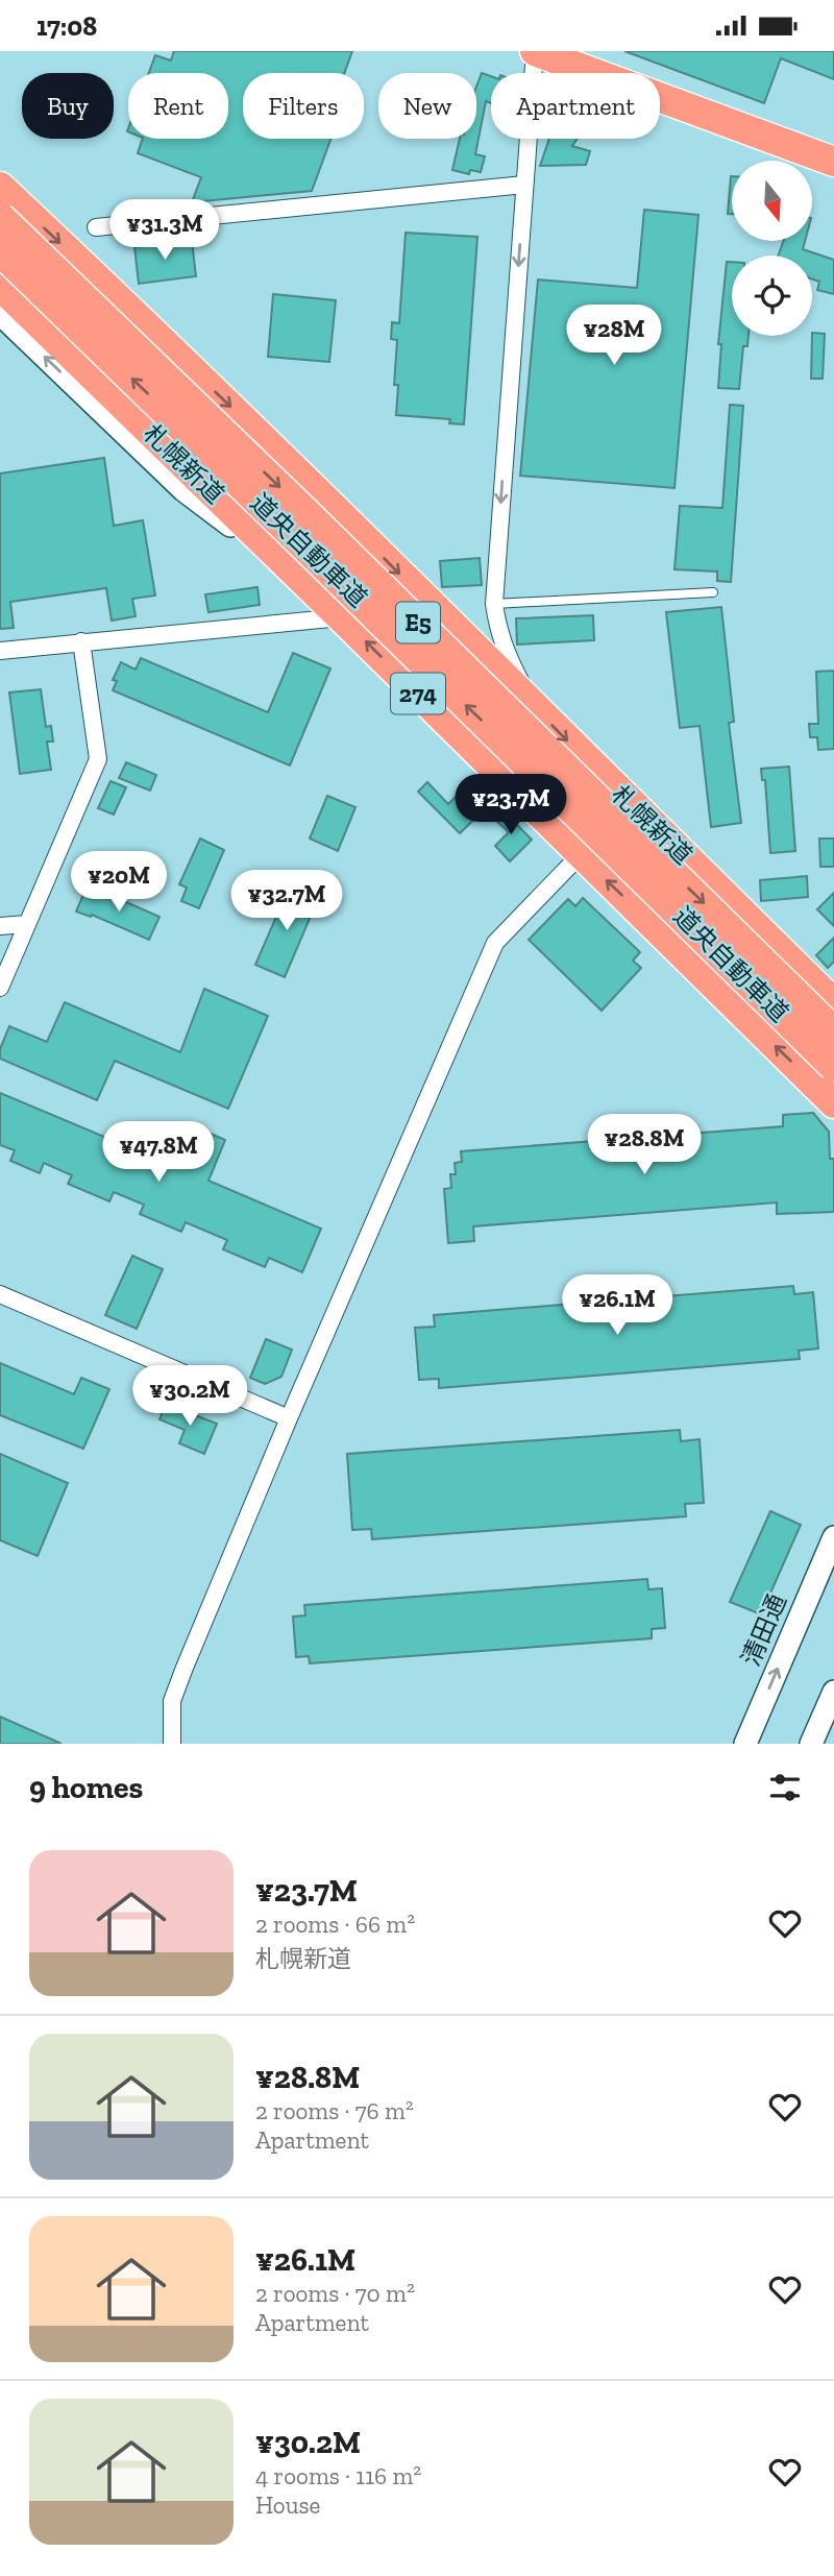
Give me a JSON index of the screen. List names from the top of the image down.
{
  "streets": {
    "highway": [
      "札幌新道",
      "道央自動車道",
      "E5",
      "274"
    ],
    "street": ["清田通"]
  },
  "one_way": ["清田通"],
  "north": "bottom",
  "page": {
    "status": "17:08",
    "chip": [
      "Buy",
      "Rent",
      "Filters",
      "New",
      "Apartment"
    ],
    "price": [
      "¥31.3M",
      "¥28M",
      "¥23.7M",
      "¥20M",
      "¥32.7M",
      "¥28.8M",
      "¥47.8M",
      "¥26.1M",
      "¥30.2M"
    ],
    "heading": "9 homes",
    "list": [
      {
        "name": "¥23.7M",
        "note": "2 rooms · 66 m² · 札幌新道"
      },
      {
        "name": "¥28.8M",
        "note": "2 rooms · 76 m² · Apartment"
      },
      {
        "name": "¥26.1M",
        "note": "2 rooms · 70 m² · Apartment"
      },
      {
        "name": "¥30.2M",
        "note": "4 rooms · 116 m² · House"
      }
    ]
  }
}
